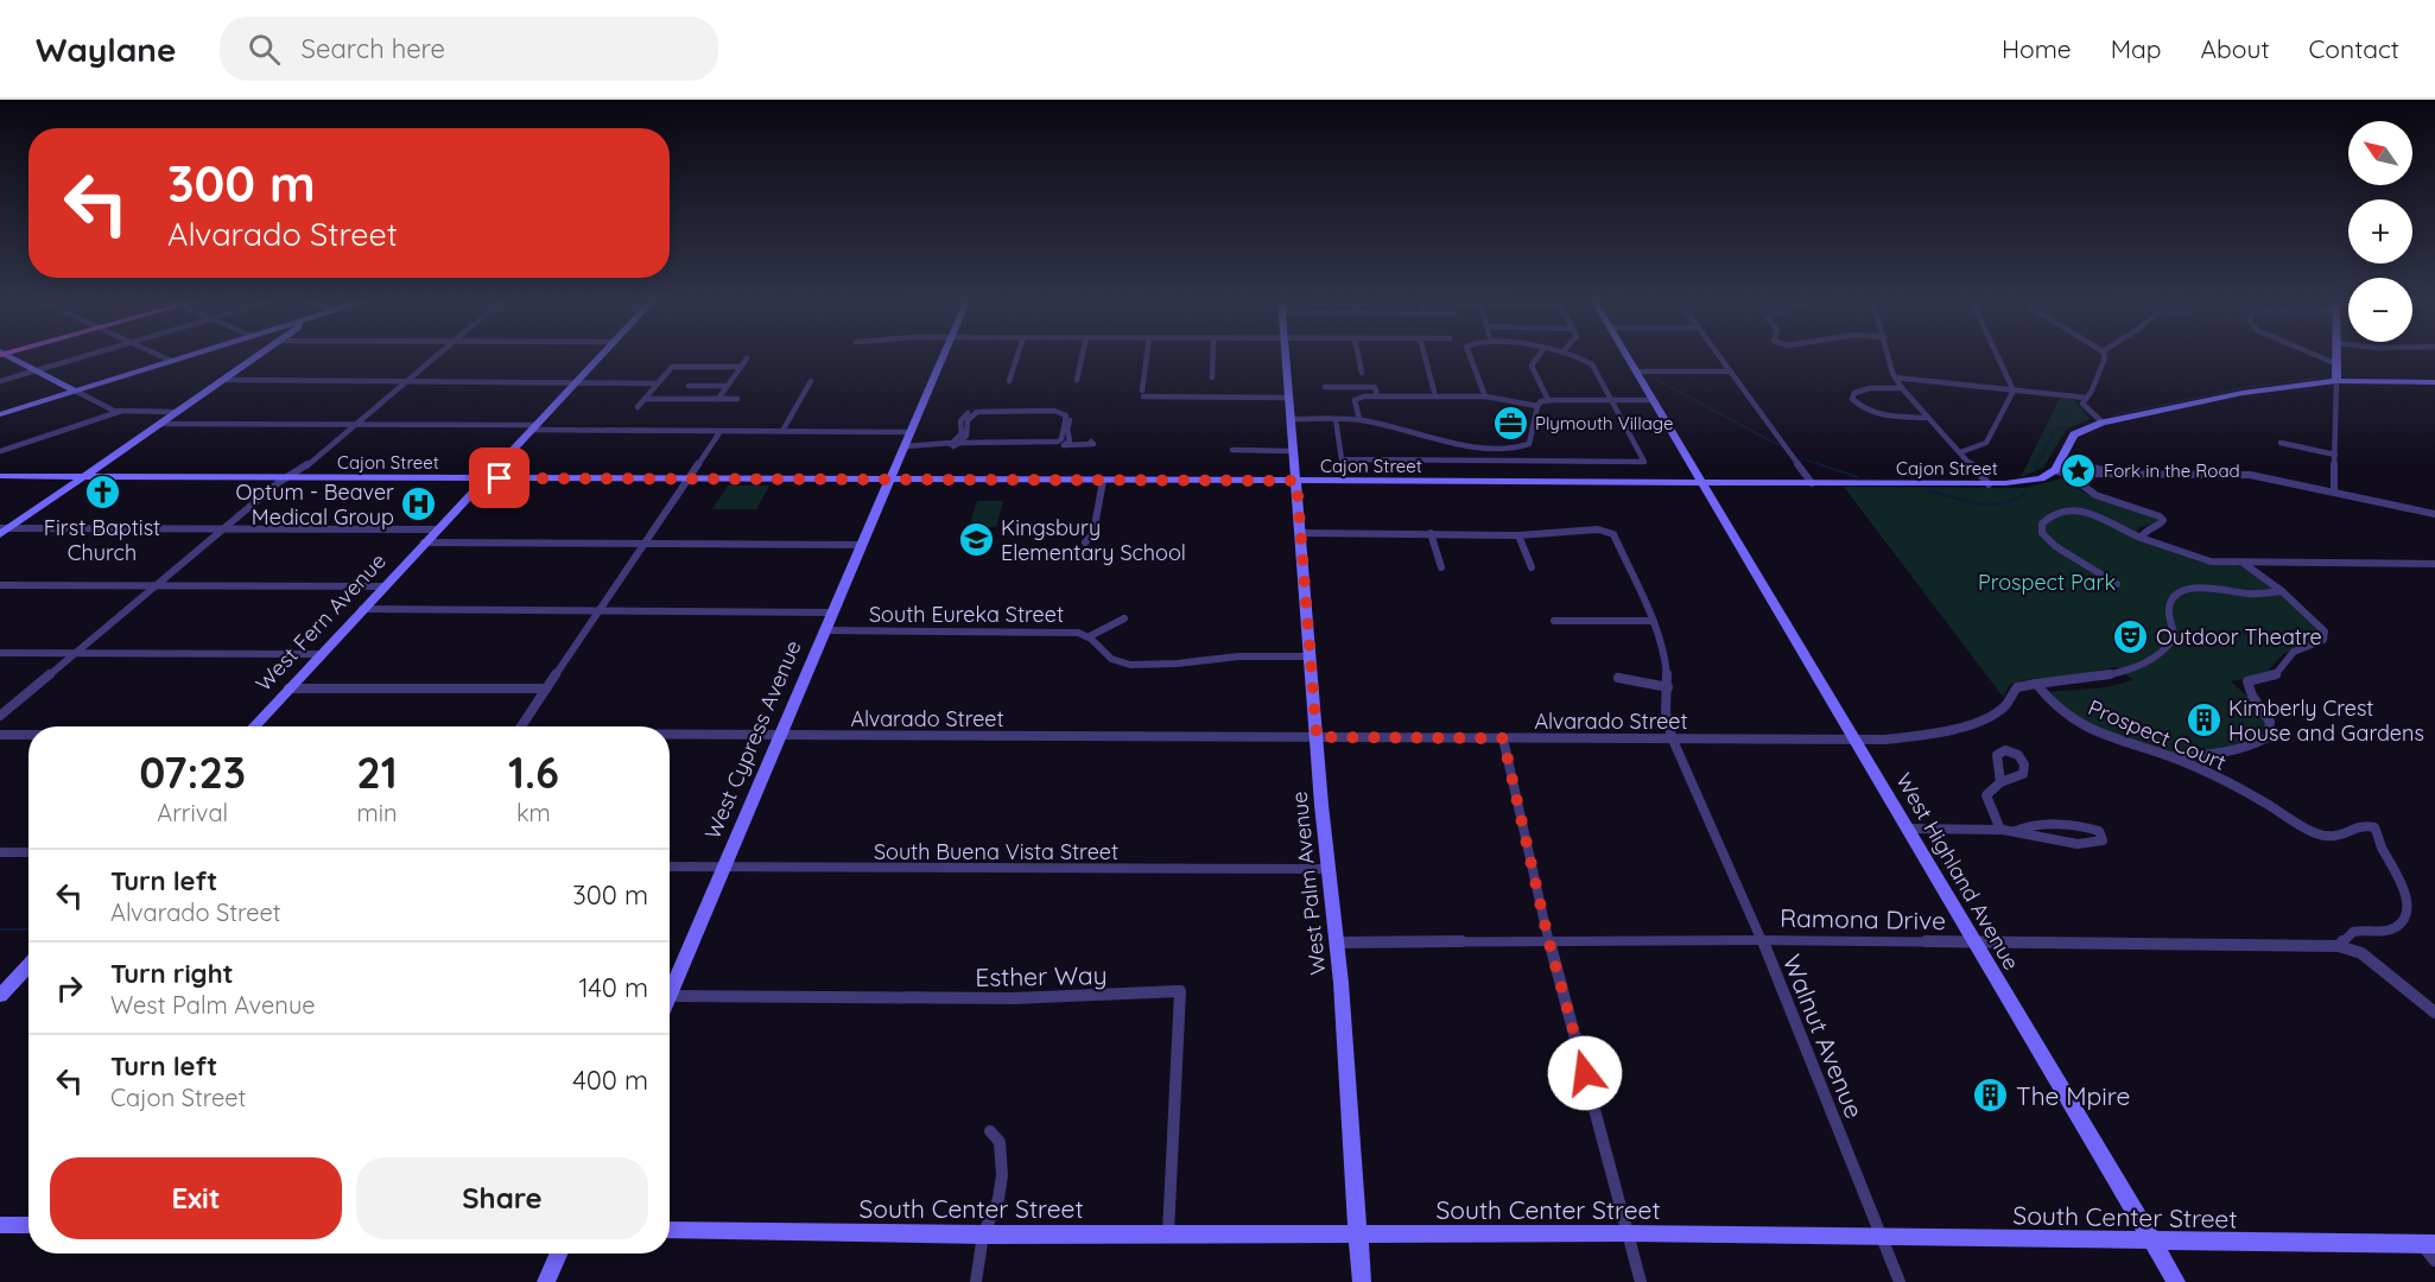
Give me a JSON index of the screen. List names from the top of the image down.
{
  "streets": {
    "street": [
      "Cajon Street",
      "South Eureka Street",
      "West Fern Avenue",
      "Alvarado Street",
      "Prospect Court",
      "West Cypress Avenue",
      "South Buena Vista Street",
      "West Highland Avenue",
      "West Palm Avenue",
      "Ramona Drive",
      "Esther Way",
      "Walnut Avenue",
      "South Center Street"
    ]
  },
  "crossings": [
    ["Cajon Street", "West Fern Avenue"],
    ["Cajon Street", "West Cypress Avenue"],
    ["Cajon Street", "West Highland Avenue"],
    ["Cajon Street", "West Palm Avenue"],
    ["South Eureka Street", "West Cypress Avenue"],
    ["South Eureka Street", "West Palm Avenue"],
    ["Alvarado Street", "West Cypress Avenue"],
    ["Alvarado Street", "West Highland Avenue"],
    ["Alvarado Street", "West Palm Avenue"],
    ["Alvarado Street", "Walnut Avenue"],
    ["Prospect Court", "Ramona Drive"],
    ["West Cypress Avenue", "South Buena Vista Street"],
    ["South Buena Vista Street", "West Palm Avenue"],
    ["West Highland Avenue", "Ramona Drive"],
    ["West Highland Avenue", "South Center Street"],
    ["West Palm Avenue", "Ramona Drive"],
    ["West Palm Avenue", "South Center Street"],
    ["Ramona Drive", "Walnut Avenue"],
    ["Esther Way", "South Center Street"],
    ["Walnut Avenue", "South Center Street"]
  ],
  "parks": ["Prospect Park"],
  "places": {
    "office": ["Plymouth Village"],
    "place": ["Fork in the Road"],
    "church": ["First Baptist Church"],
    "hospital": ["Optum - Beaver Medical Group"],
    "school or university": ["Kingsbury Elementary School"],
    "theatre": ["Outdoor Theatre"],
    "building": ["Kimberly Crest House and Gardens", "The Mpire"]
  },
  "north": "top left",
  "page": {
    "header": "Waylane",
    "search": "Search here",
    "nav": [
      "Home",
      "Map",
      "About",
      "Contact"
    ],
    "map_buttons": ["+", "−"],
    "turn": ["300 m", "Alvarado Street"],
    "eta": [
      "07:23",
      "Arrival",
      "21",
      "min",
      "1.6",
      "km"
    ],
    "list": [
      {
        "name": "Turn left",
        "note": "Alvarado Street",
        "value": "300 m"
      },
      {
        "name": "Turn right",
        "note": "West Palm Avenue",
        "value": "140 m"
      },
      {
        "name": "Turn left",
        "note": "Cajon Street",
        "value": "400 m"
      }
    ],
    "buttons": ["Exit", "Share"]
  }
}
